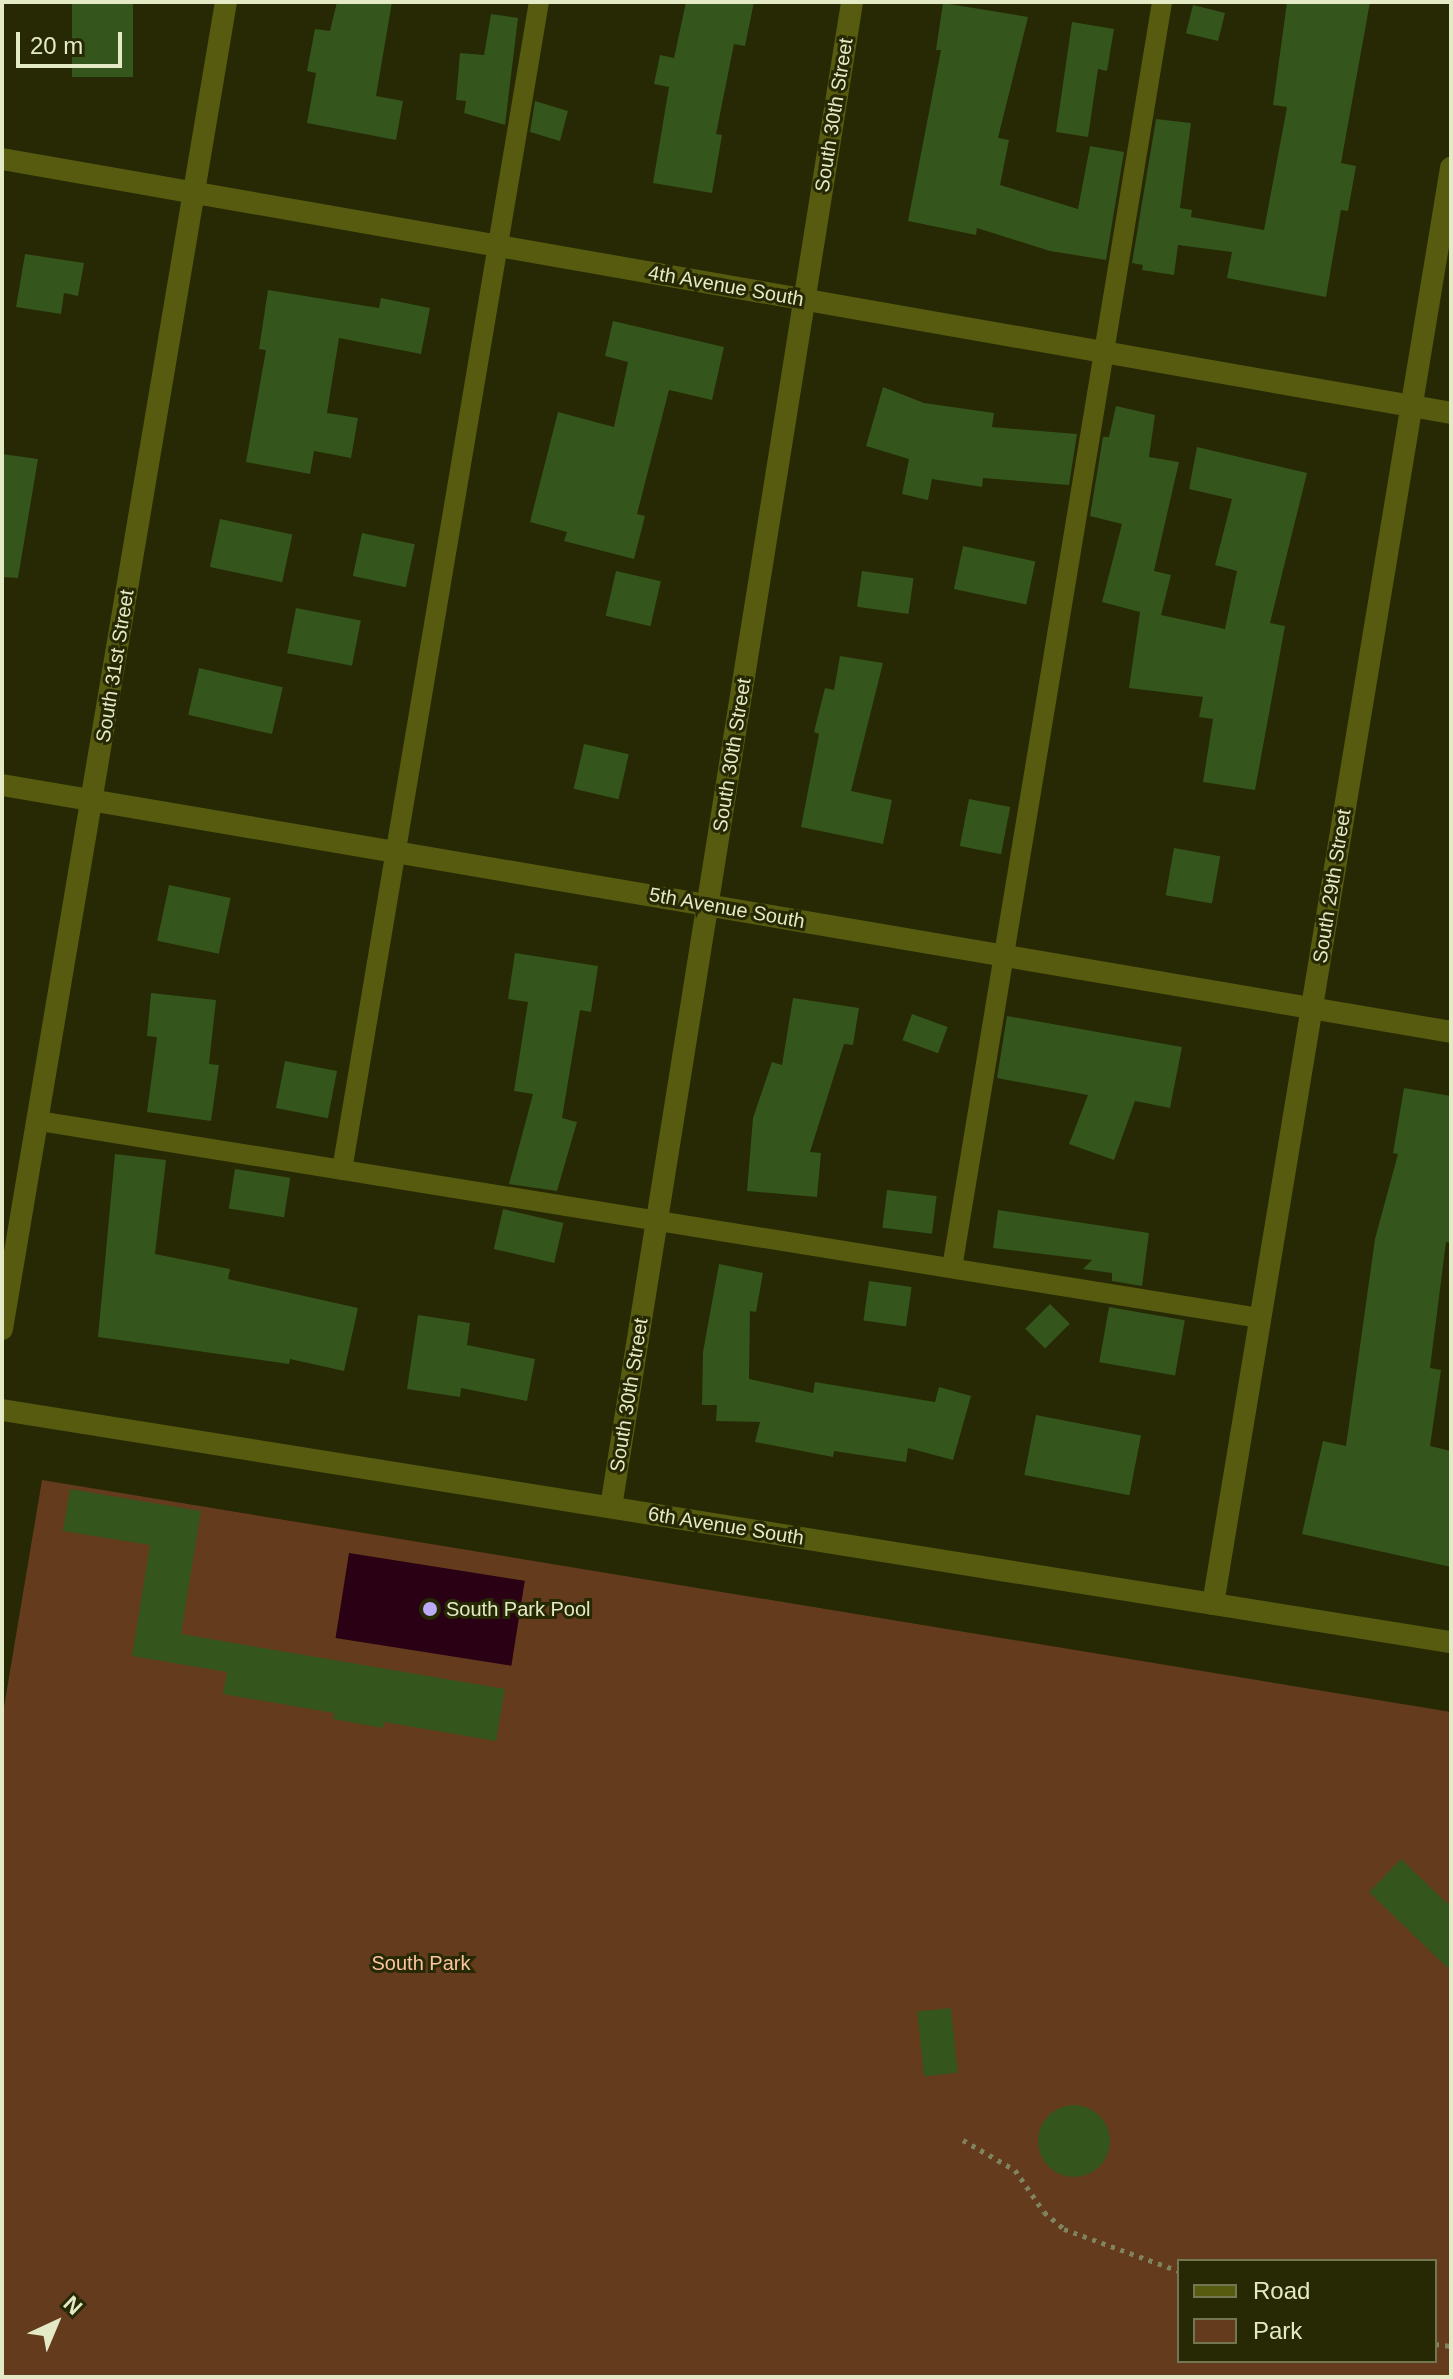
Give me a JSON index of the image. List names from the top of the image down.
{
  "streets": {
    "street": [
      "South 30th Street",
      "4th Avenue South",
      "South 31st Street",
      "South 29th Street",
      "5th Avenue South",
      "6th Avenue South"
    ]
  },
  "crossings": [
    ["South 30th Street", "4th Avenue South"],
    ["South 30th Street", "5th Avenue South"],
    ["South 30th Street", "6th Avenue South"],
    ["4th Avenue South", "South 31st Street"],
    ["4th Avenue South", "South 29th Street"],
    ["South 31st Street", "5th Avenue South"],
    ["South 29th Street", "5th Avenue South"],
    ["South 29th Street", "6th Avenue South"]
  ],
  "parks": ["South Park"],
  "places": ["South Park Pool"],
  "legend": ["Road", "Park"],
  "scale_bar": "20 m",
  "north": "top right"
}
